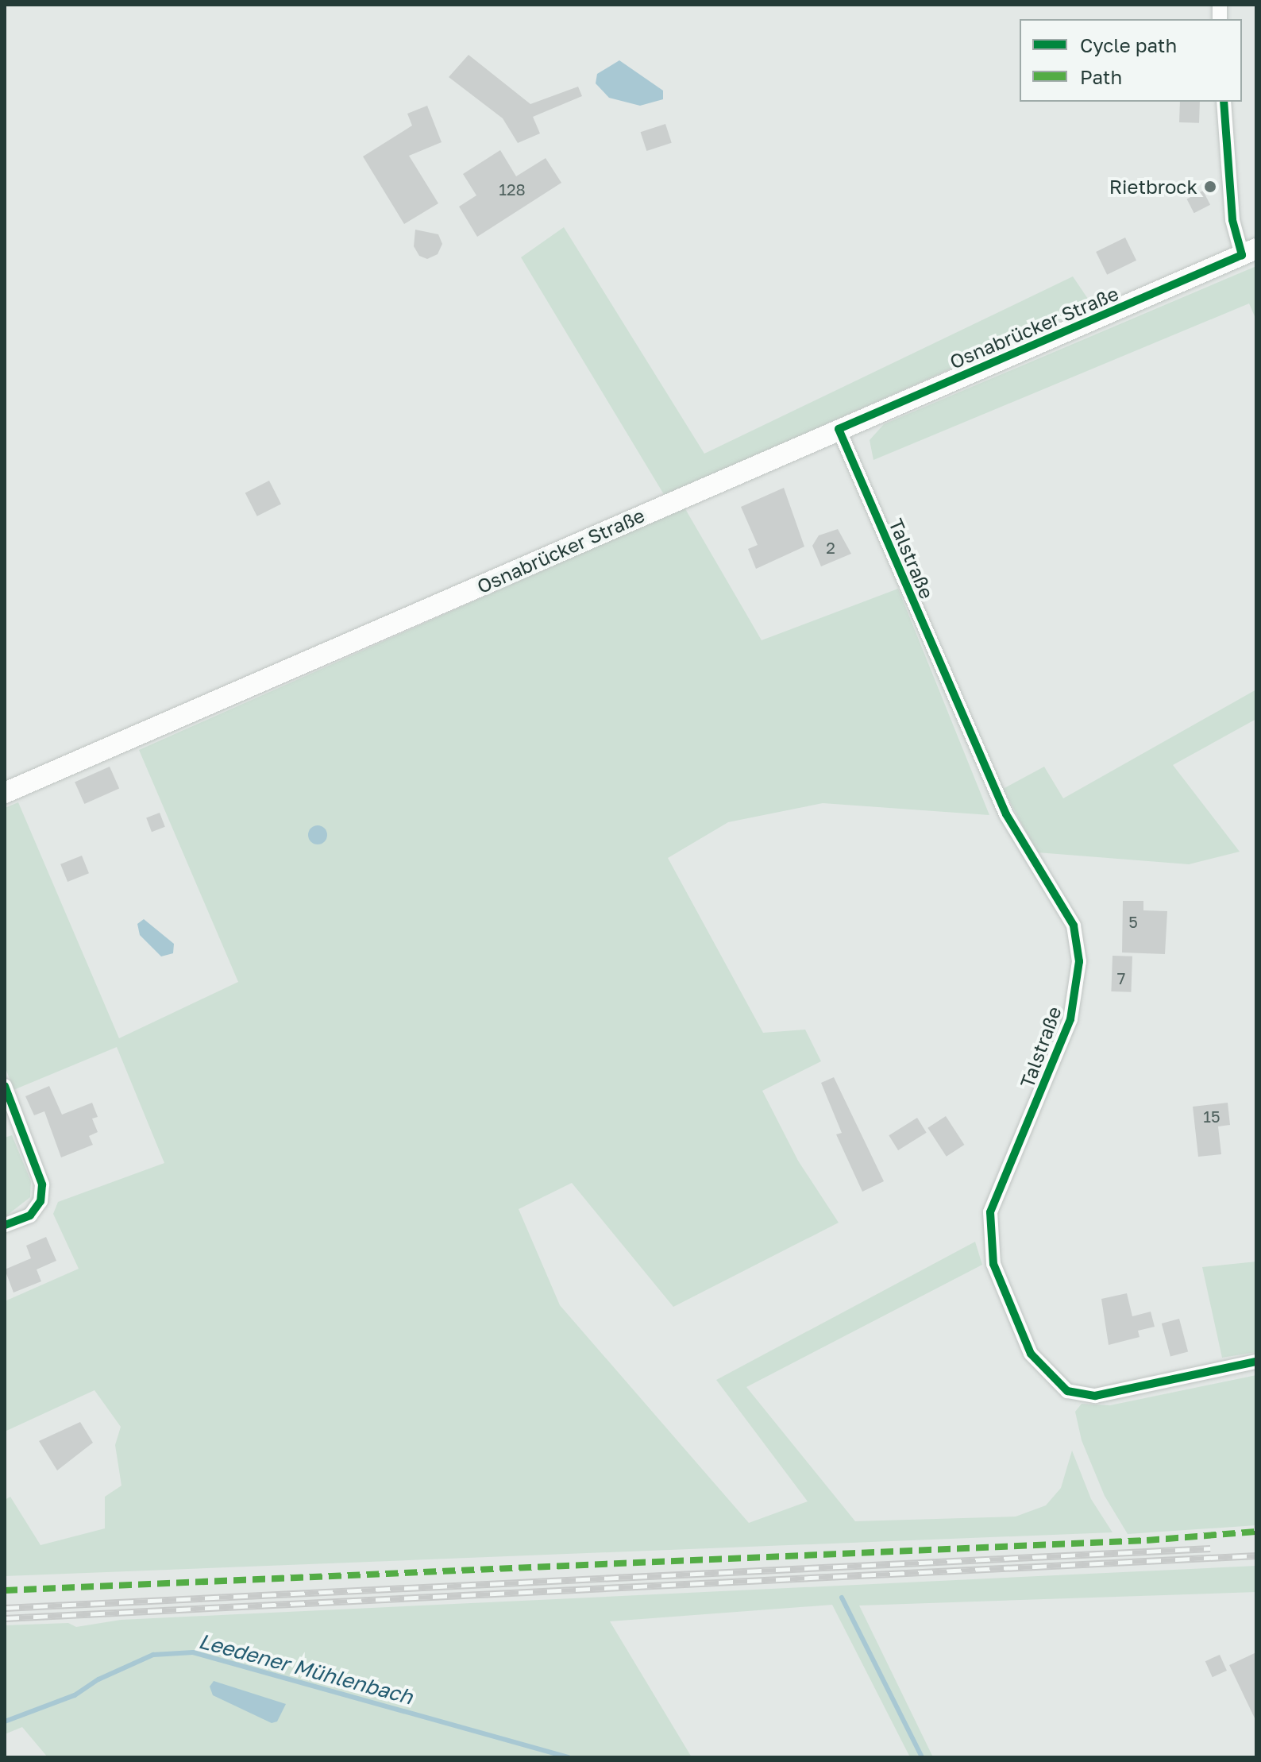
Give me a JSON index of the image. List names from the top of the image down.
{
  "streets": {
    "main road": ["Osnabrücker Straße"],
    "street": ["Talstraße"]
  },
  "crossings": [
    ["Osnabrücker Straße", "Talstraße"]
  ],
  "water": ["Leedener Mühlenbach"],
  "places": ["Rietbrock"],
  "house_numbers": [
    "128",
    "2",
    "5",
    "7",
    "15"
  ],
  "legend": ["Cycle path", "Path"]
}
